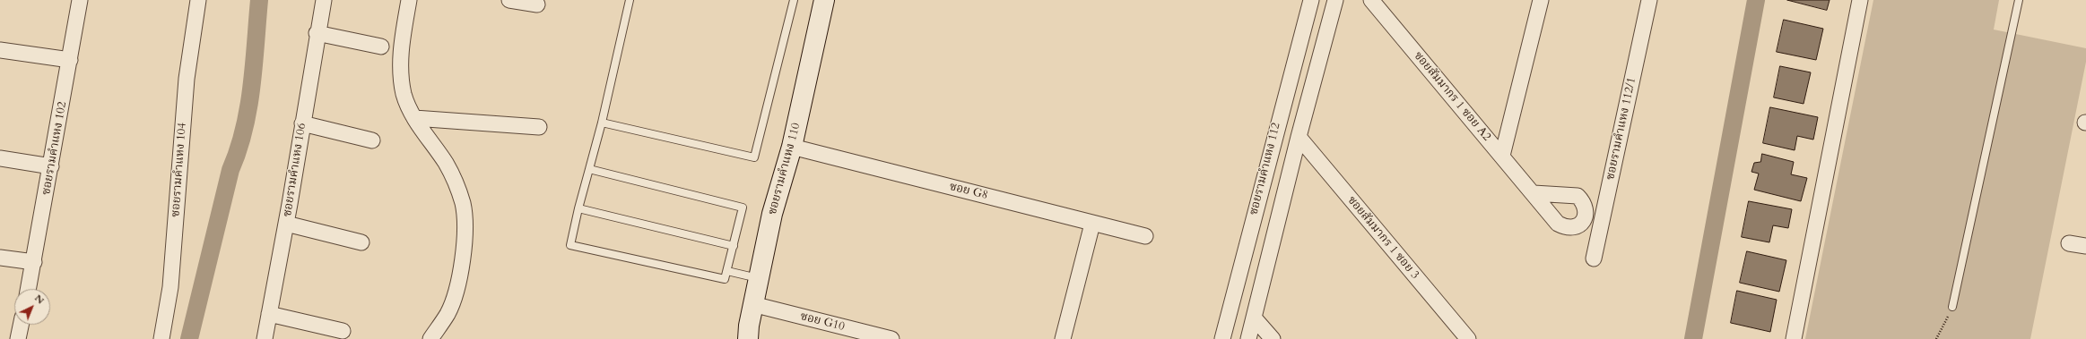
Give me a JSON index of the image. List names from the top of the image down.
{
  "streets": {
    "street": [
      "ซอยสัมมากร 1 ซอย A2",
      "ซอยรามคำแหง 112/1",
      "ซอยรามคําแหง 102",
      "ซอยรามคำแหง 110",
      "ซอยรามคำแหง 112",
      "ซอยรามคําแหง 104",
      "ซอยรามคําแหง 106",
      "ซอย G8",
      "ซอยสัมมากร 1 ซอย 3",
      "ซอย G10"
    ]
  },
  "crossings": [
    ["ซอยรามคำแหง 110", "ซอย G8"],
    ["ซอยรามคำแหง 110", "ซอย G10"],
    ["ซอยรามคำแหง 112", "ซอยสัมมากร 1 ซอย 3"]
  ],
  "north": "top right"
}
